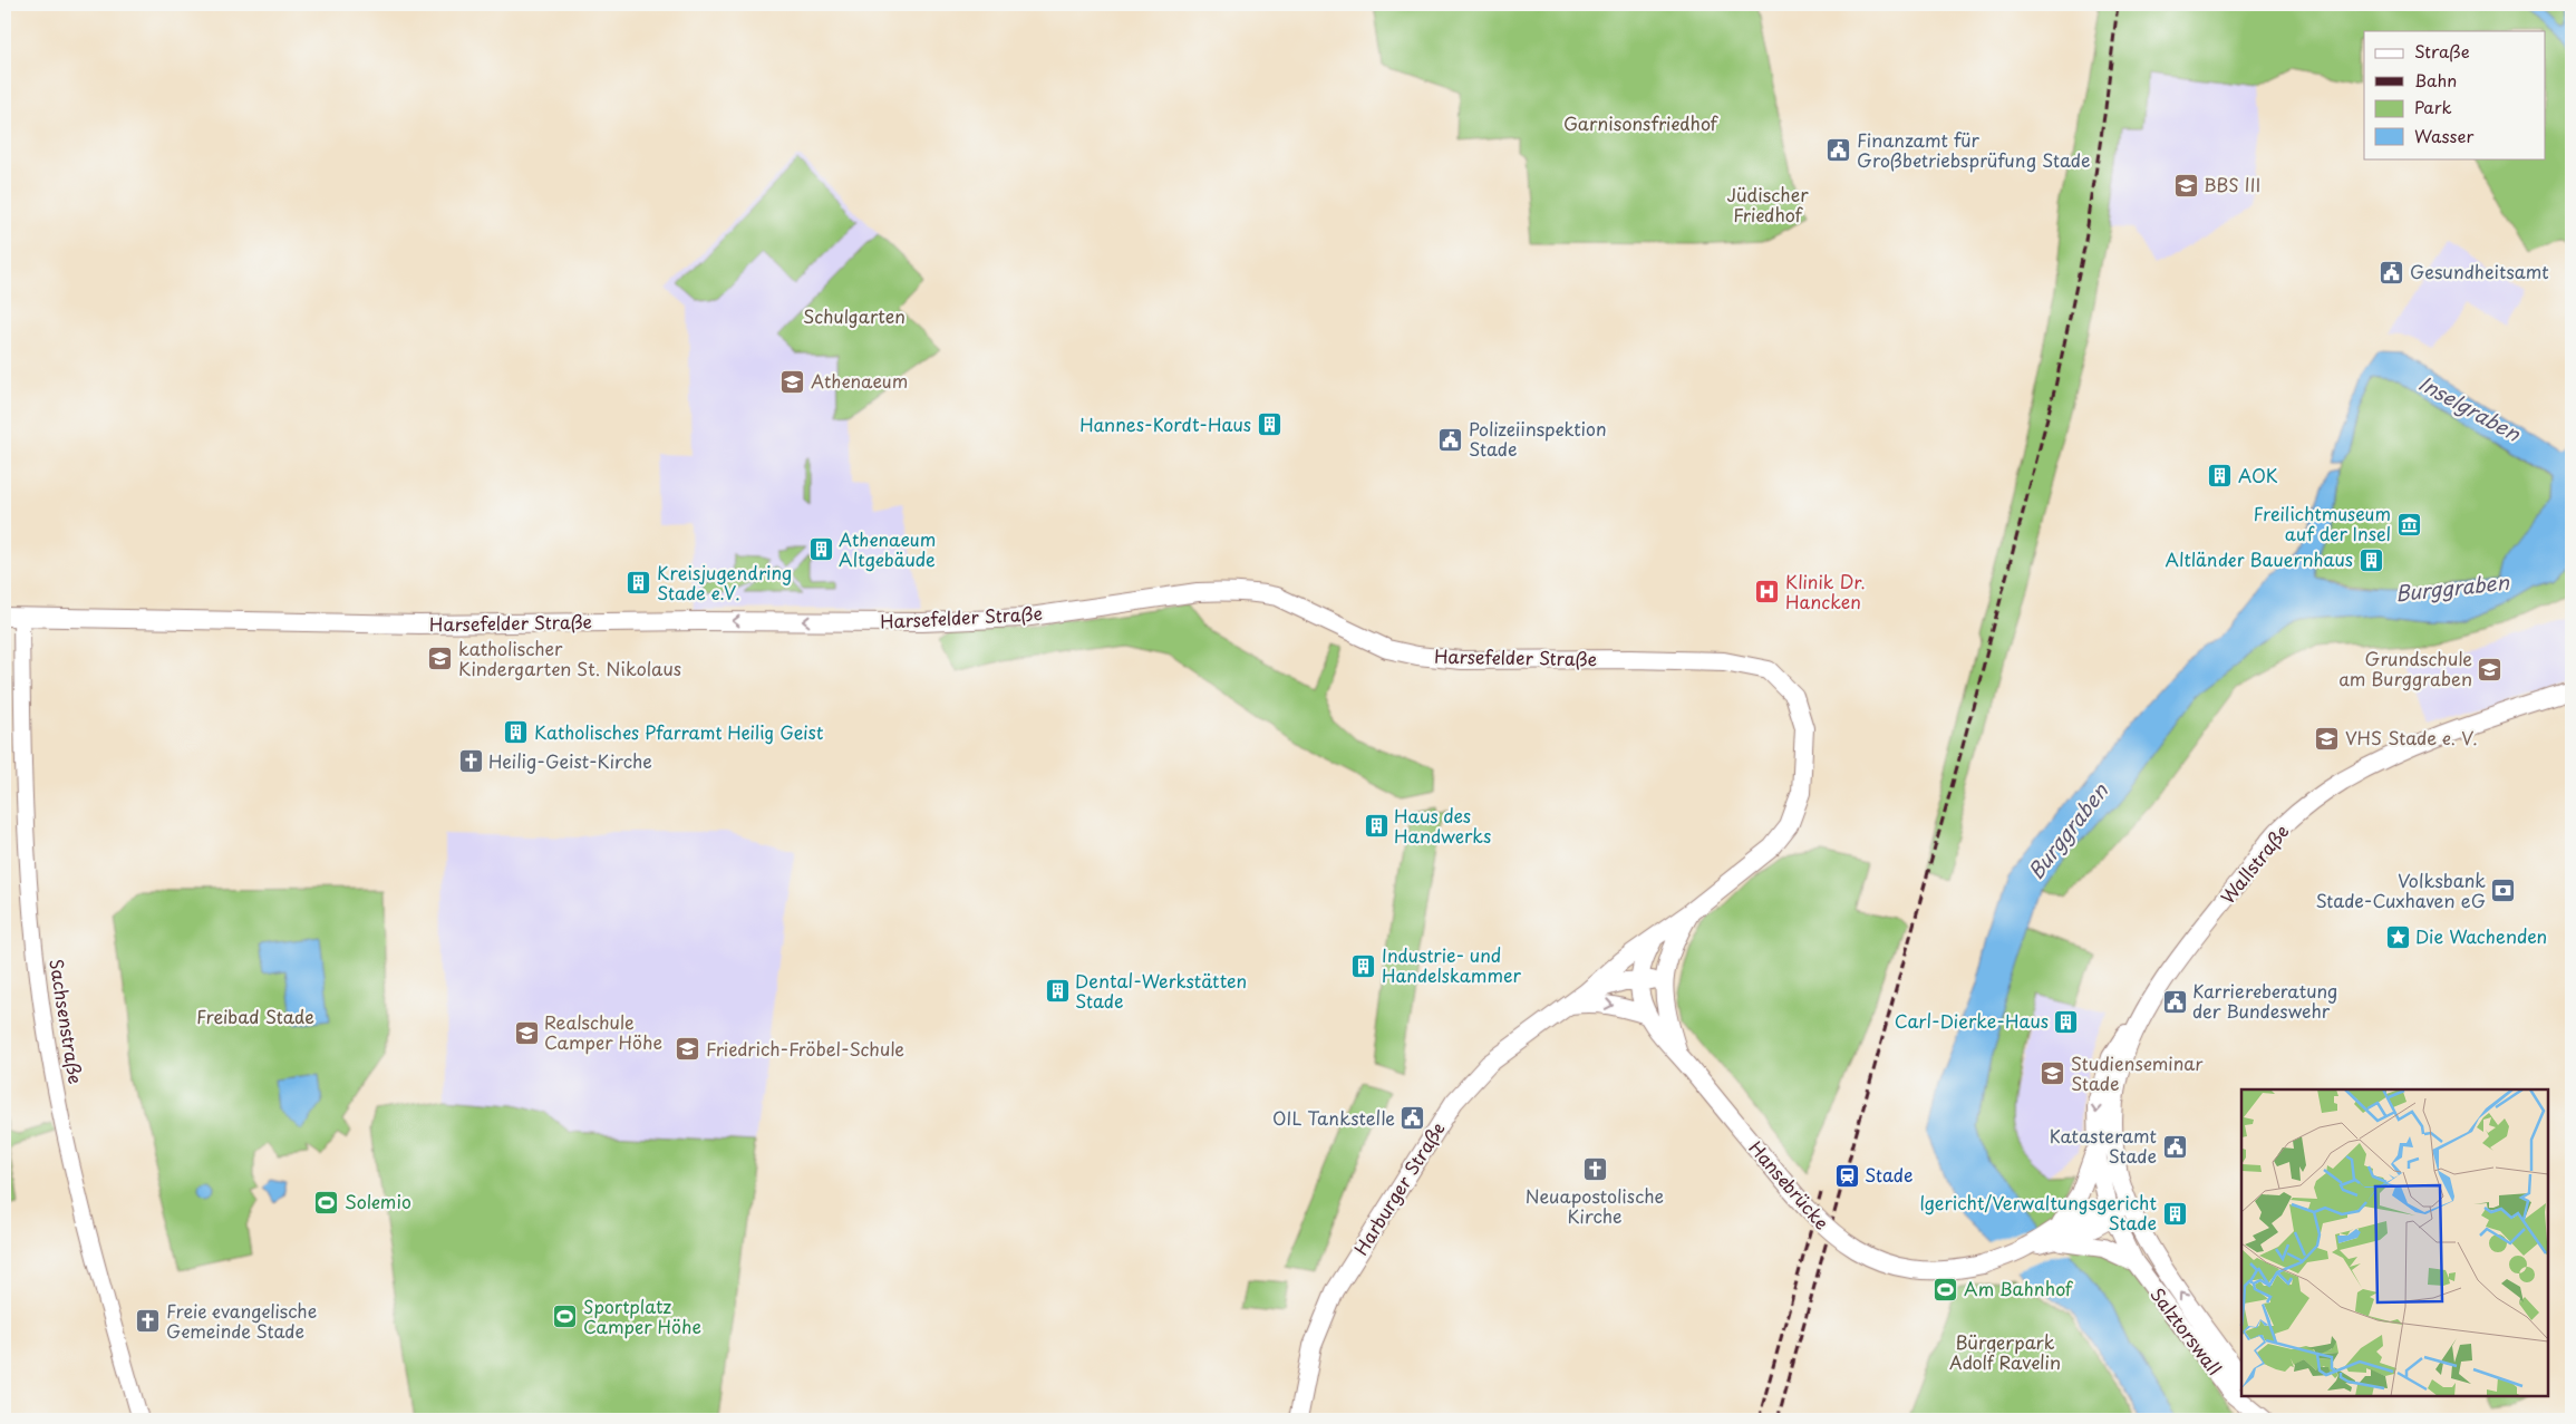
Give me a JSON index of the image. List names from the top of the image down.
{
  "streets": {
    "main road": [
      "Harsefelder Straße",
      "Wallstraße",
      "Hansebrücke",
      "Harburger Straße",
      "Salztorswall"
    ],
    "street": ["Sachsenstraße"]
  },
  "crossings": [
    ["Harsefelder Straße", "Sachsenstraße"],
    ["Harsefelder Straße", "Harburger Straße"],
    ["Wallstraße", "Hansebrücke"],
    ["Wallstraße", "Salztorswall"],
    ["Hansebrücke", "Harburger Straße"],
    ["Hansebrücke", "Salztorswall"]
  ],
  "one_way": ["Harsefelder Straße"],
  "water": ["Inselgraben", "Burggraben"],
  "parks": [
    "Garnisonsfriedhof",
    "Jüdischer Friedhof",
    "Schulgarten",
    "Freibad Stade",
    "Bürgerpark Adolf Ravelin"
  ],
  "places": {
    "public building": [
      "Finanzamt für Großbetriebsprüfung Stade",
      "Gesundheitsamt",
      "Polizeiinspektion Stade",
      "Karriereberatung der Bundeswehr",
      "OIL Tankstelle",
      "Katasteramt Stade"
    ],
    "school or university": [
      "BBS III",
      "Athenaeum",
      "katholischer Kindergarten St. Nikolaus",
      "Grundschule am Burggraben",
      "VHS Stade e. V.",
      "Realschule Camper Höhe",
      "Friedrich-Fröbel-Schule",
      "Studienseminar Stade"
    ],
    "building": [
      "Hannes-Kordt-Haus",
      "AOK",
      "Athenaeum Altgebäude",
      "Altländer Bauernhaus",
      "Kreisjugendring Stade e.V.",
      "Katholisches Pfarramt Heilig Geist",
      "Haus des Handwerks",
      "Industrie- und Handelskammer",
      "Dental-Werkstätten Stade",
      "Carl-Dierke-Haus",
      "lgericht/Verwaltungsgericht Stade"
    ],
    "museum": ["Freilichtmuseum auf der Insel"],
    "hospital": ["Klinik Dr. Hancken"],
    "church": ["Heilig-Geist-Kirche", "Neuapostolische Kirche", "Freie evangelische Gemeinde Stade"],
    "bank": ["Volksbank Stade-Cuxhaven eG"],
    "place": ["Die Wachenden"],
    "station": ["Stade"],
    "sports": ["Solemio", "Am Bahnhof", "Sportplatz Camper Höhe"]
  },
  "legend": [
    "Straße",
    "Bahn",
    "Park",
    "Wasser"
  ]
}
